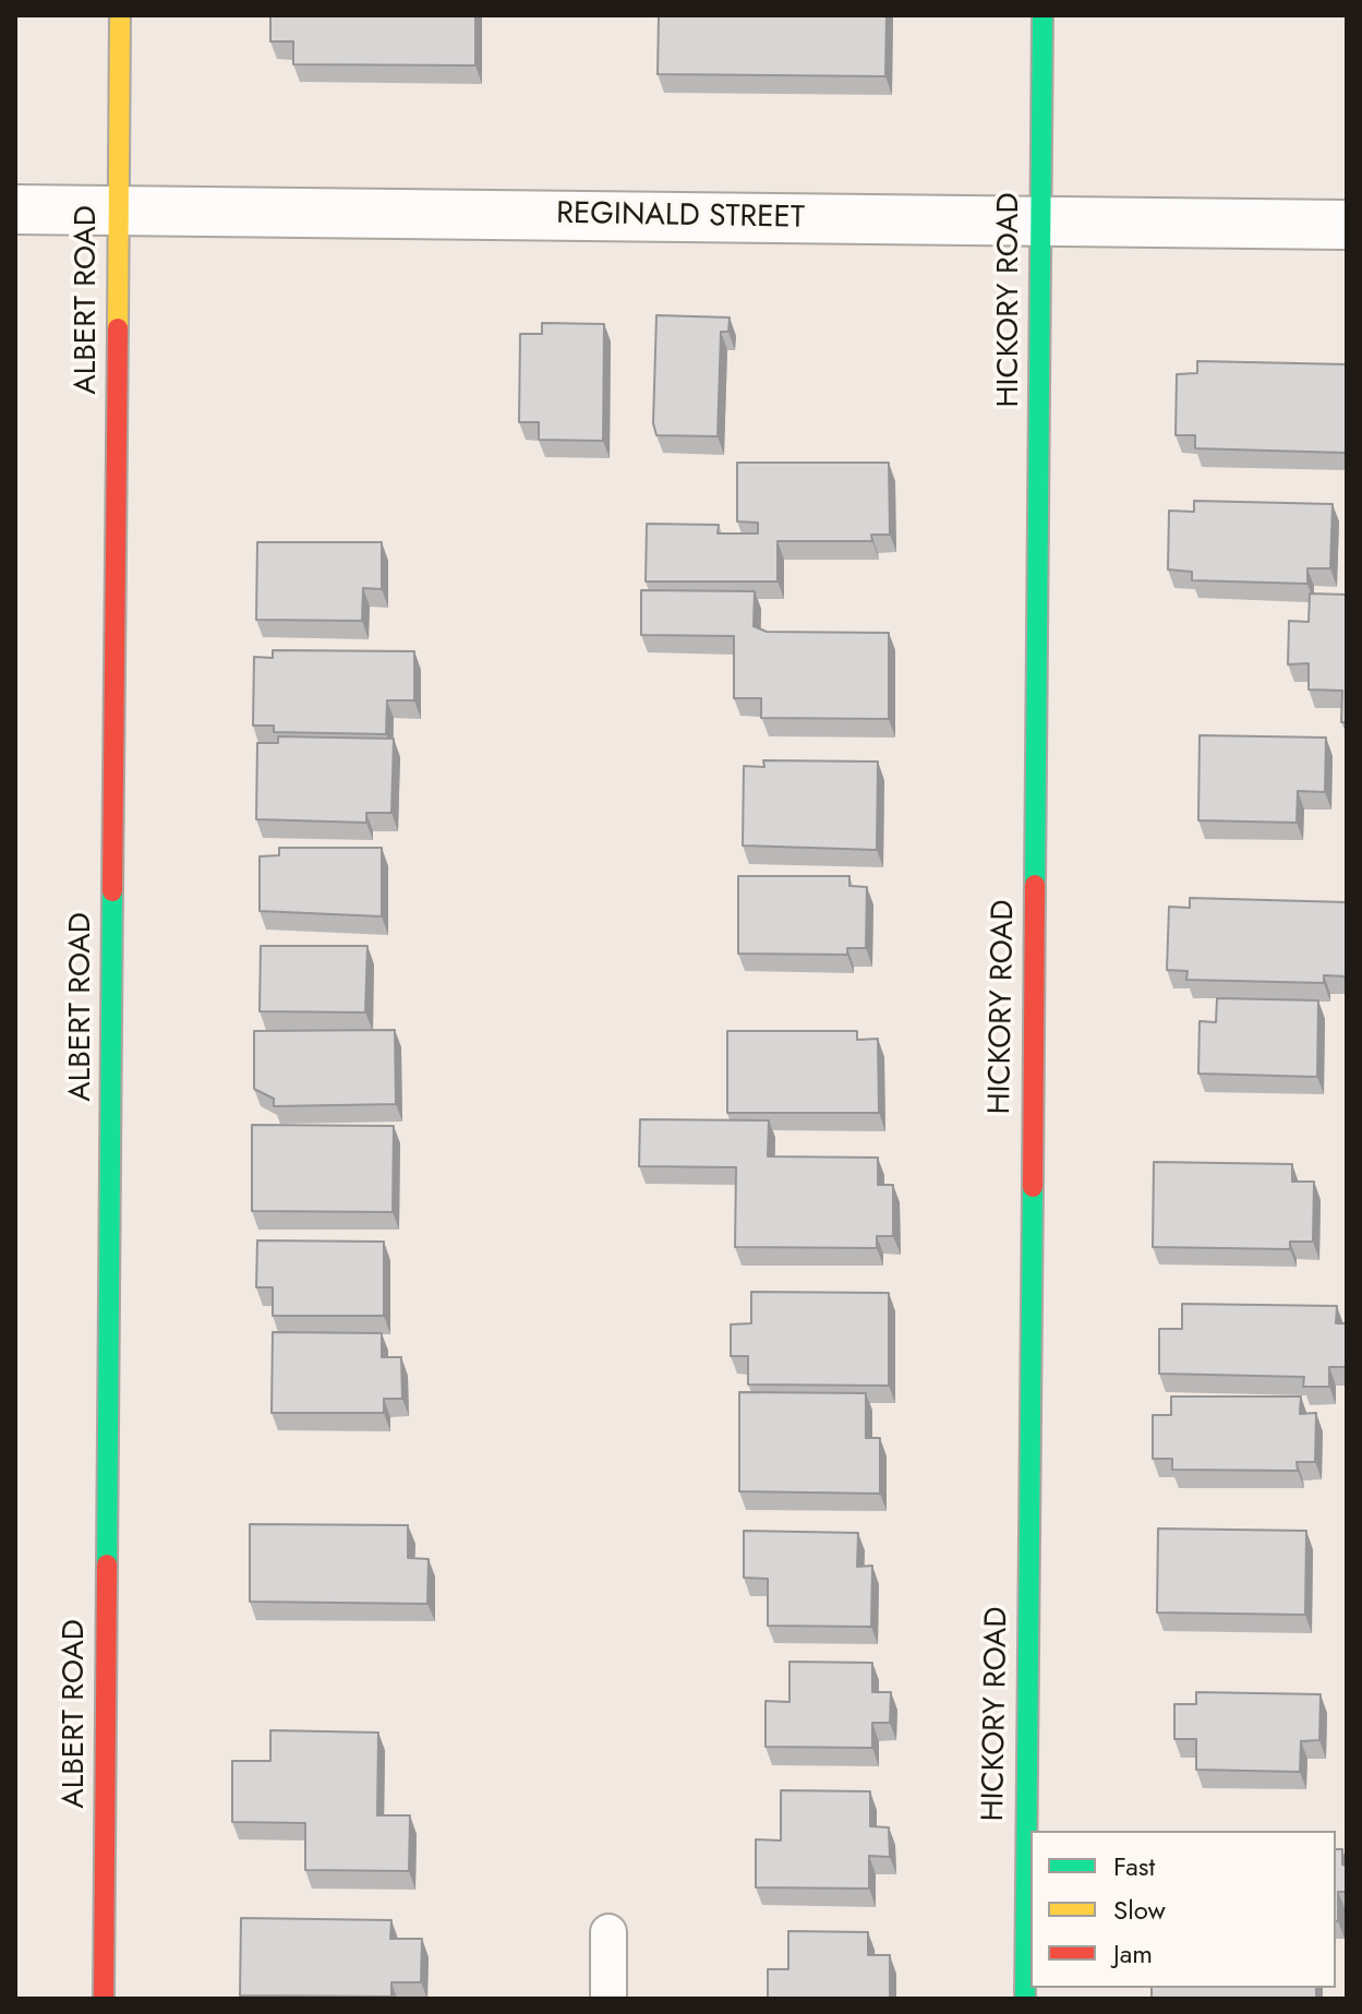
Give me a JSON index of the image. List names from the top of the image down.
{
  "streets": {
    "street": ["REGINALD STREET", "ALBERT ROAD", "HICKORY ROAD"]
  },
  "crossings": [
    ["REGINALD STREET", "ALBERT ROAD"],
    ["REGINALD STREET", "HICKORY ROAD"]
  ],
  "legend": ["Fast", "Slow", "Jam"]
}
